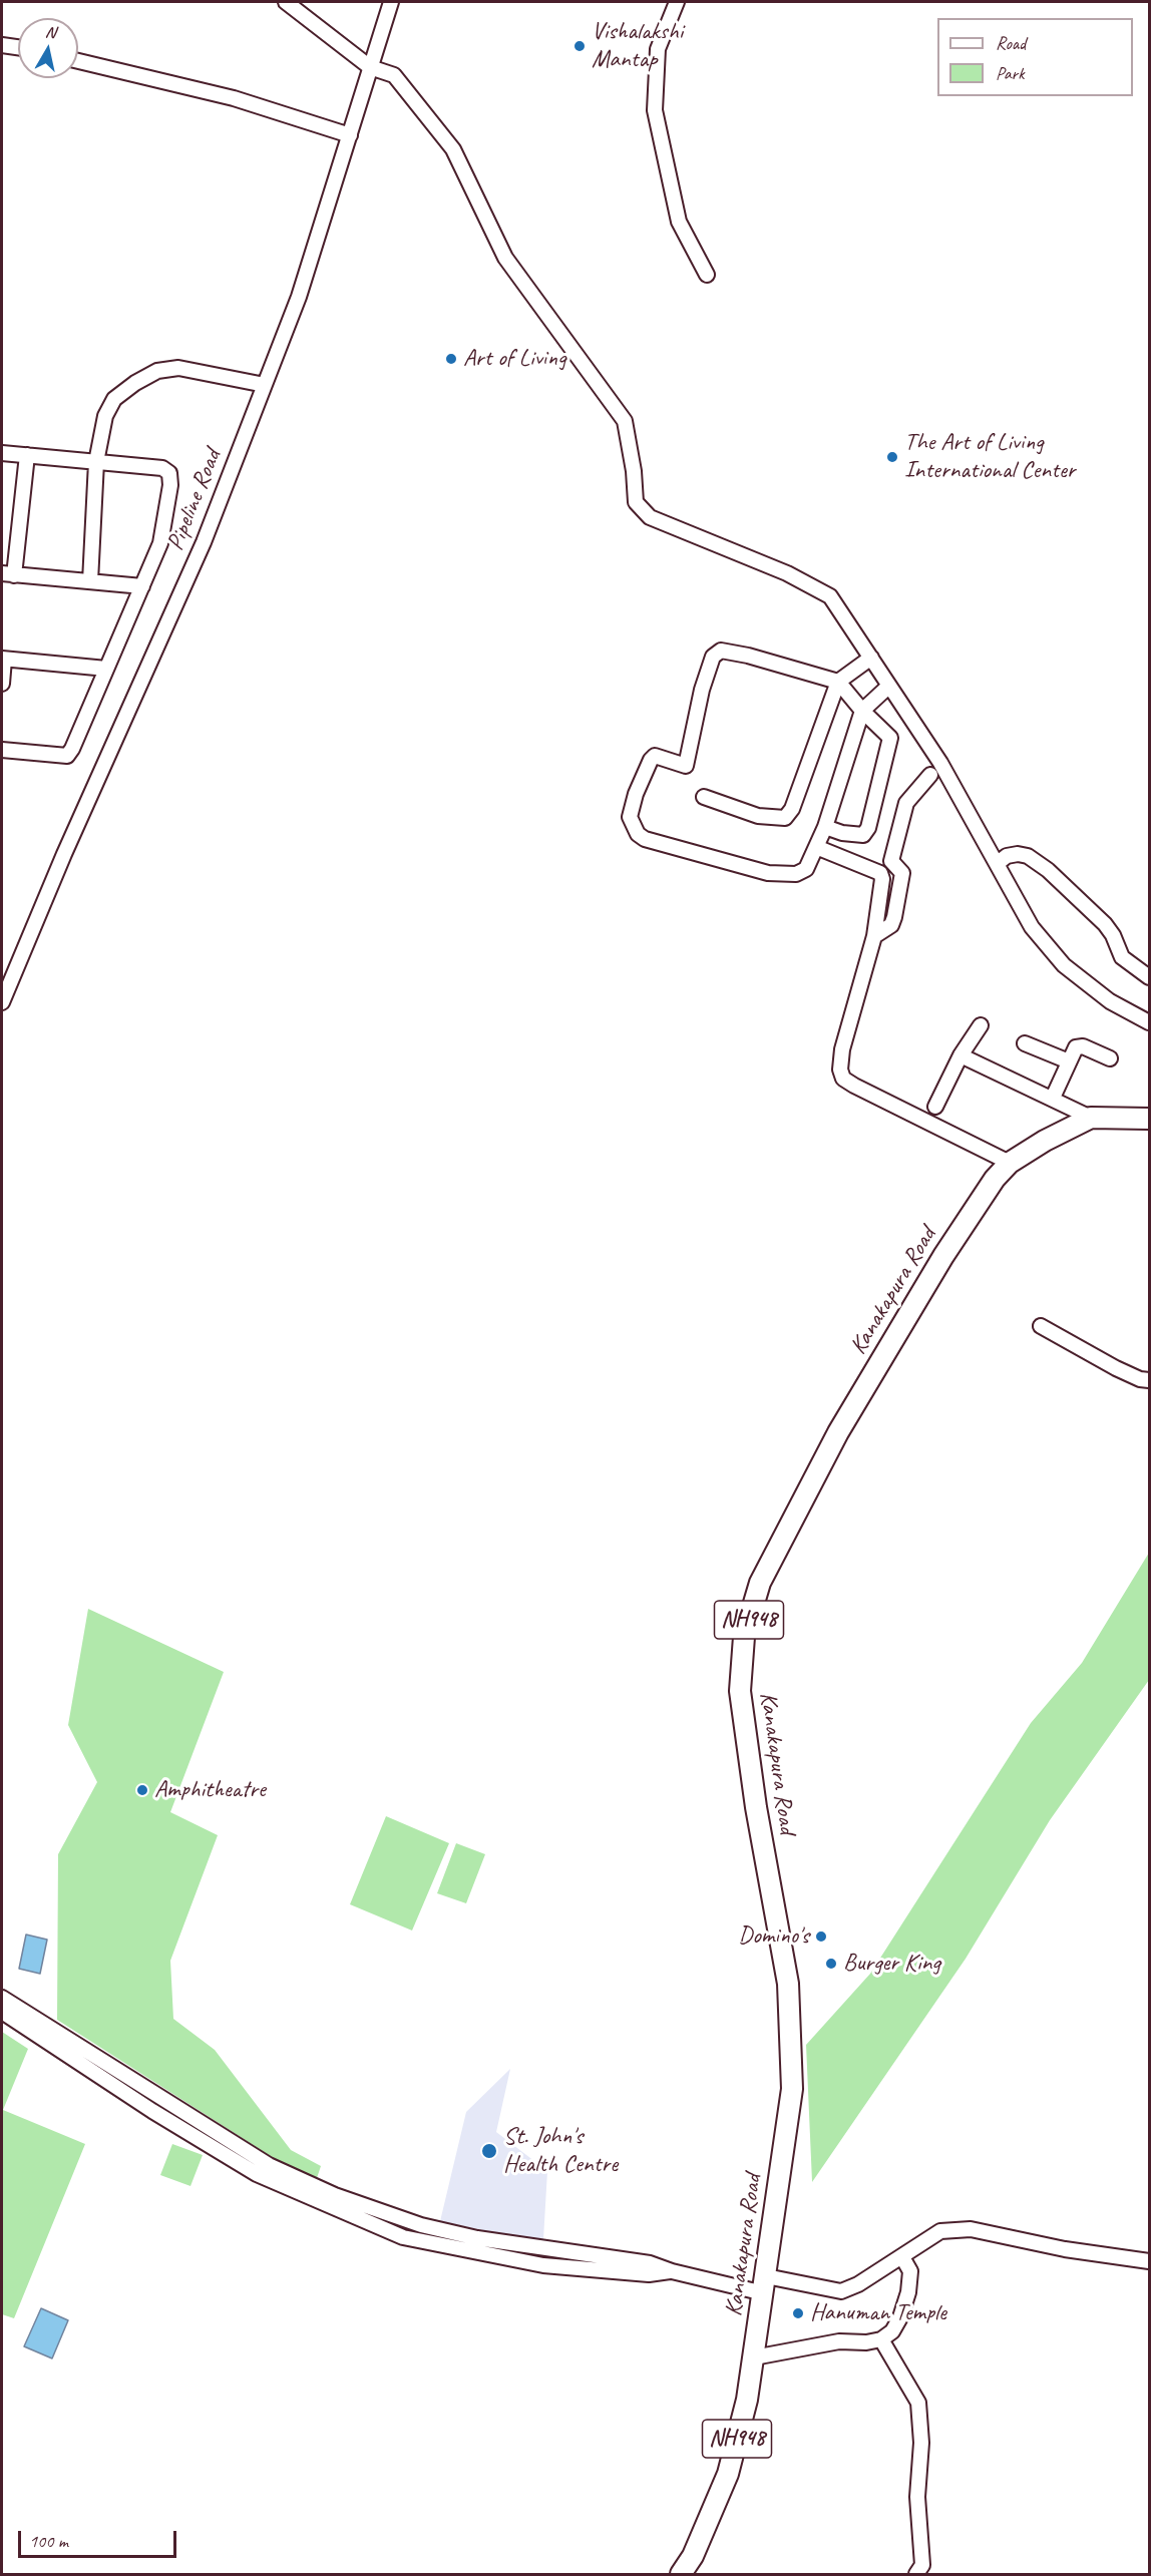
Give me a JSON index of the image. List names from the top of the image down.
{
  "streets": {
    "highway": ["Kanakapura Road", "NH948"],
    "street": ["Pipeline Road"]
  },
  "places": [
    "Vishalakshi Mantap",
    "Art of Living",
    "The Art of Living International Center",
    "Amphitheatre",
    "Domino's",
    "Burger King",
    "St. John's Health Centre",
    "Hanuman Temple"
  ],
  "legend": ["Road", "Park"],
  "scale_bar": "100 m",
  "north": "top"
}
